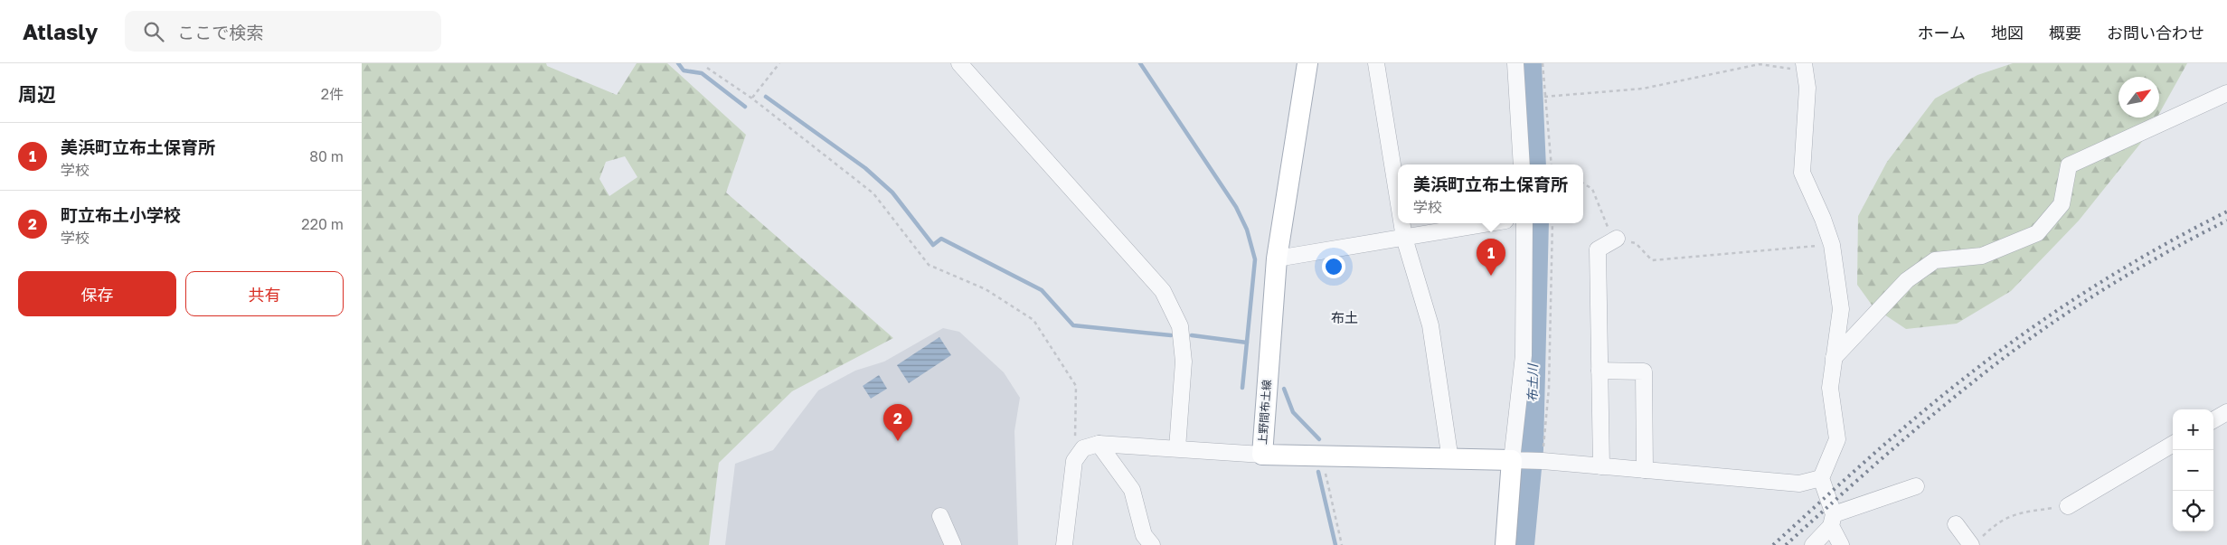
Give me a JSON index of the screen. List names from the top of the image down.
{
  "streets": {
    "main road": ["上野間布土線"]
  },
  "districts": ["布土"],
  "water": ["布土川"],
  "north": "top right",
  "page": {
    "header": "Atlasly",
    "search": "ここで検索",
    "nav": [
      "ホーム",
      "地図",
      "概要",
      "お問い合わせ"
    ],
    "heading": ["周辺", "2件"],
    "list": [
      {
        "mark": "1",
        "name": "美浜町立布土保育所",
        "note": "学校",
        "value": "80 m"
      },
      {
        "mark": "2",
        "name": "町立布土小学校",
        "note": "学校",
        "value": "220 m"
      }
    ],
    "popup": ["美浜町立布土保育所", "学校"],
    "pins": ["1", "2"],
    "buttons": ["保存", "共有"],
    "map_buttons": ["+", "−"]
  }
}
